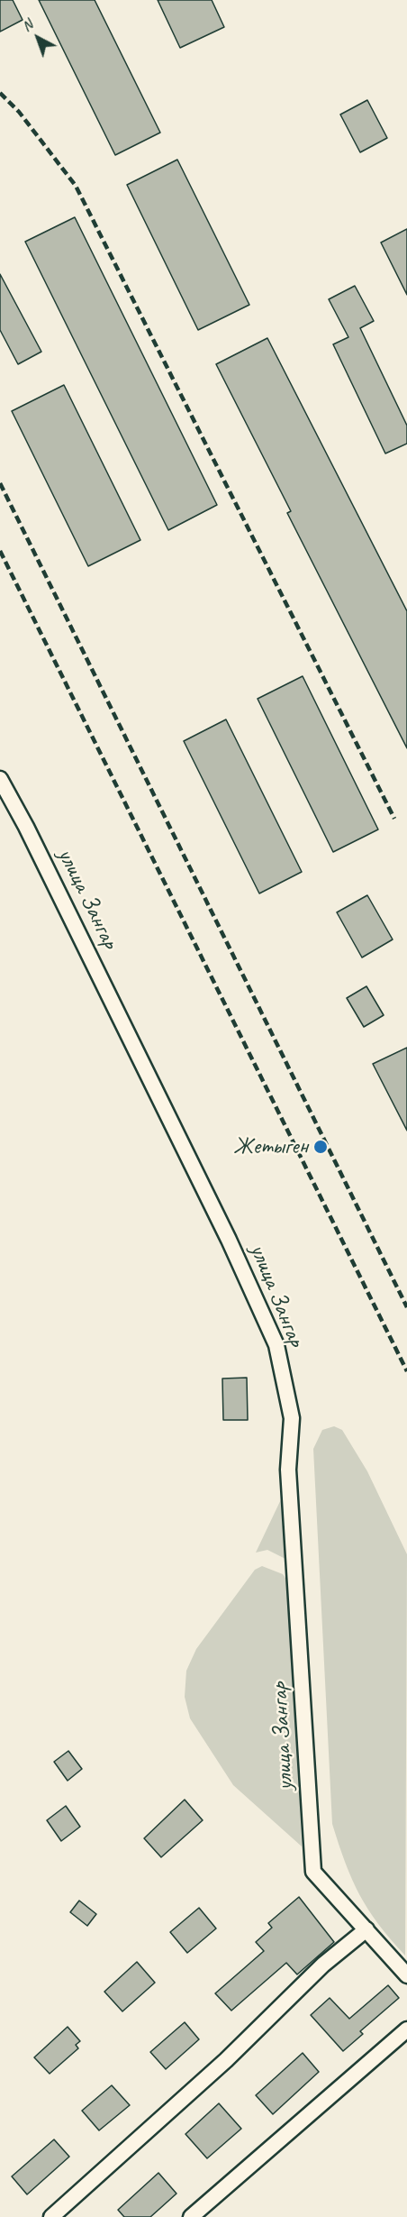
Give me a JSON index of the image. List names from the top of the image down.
{
  "streets": {
    "street": ["улица Зангар"]
  },
  "places": ["Жетыген"],
  "north": "top left"
}
